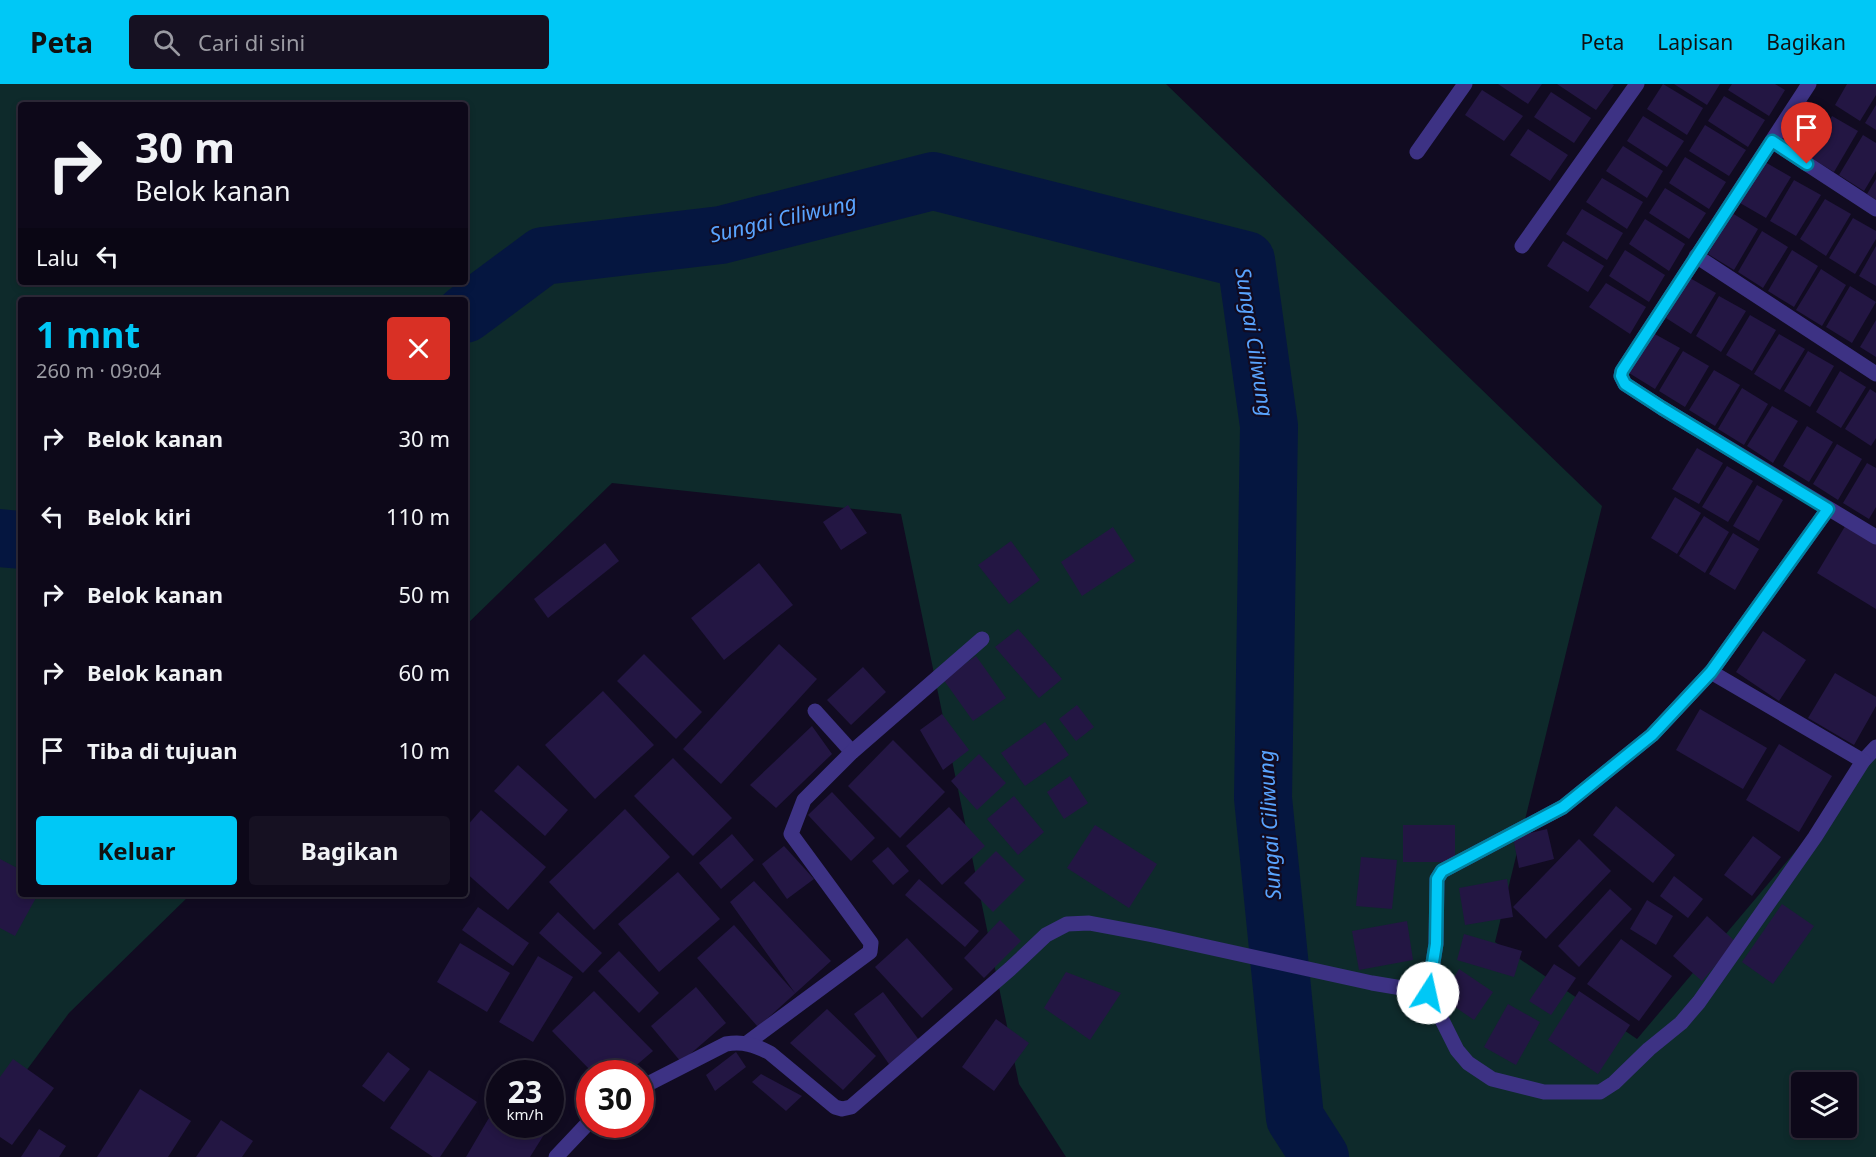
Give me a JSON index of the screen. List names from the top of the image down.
{
  "water": ["Sungai Ciliwung"],
  "page": {
    "header": "Peta",
    "search": "Cari di sini",
    "nav": ["Peta", "Lapisan", "Bagikan"],
    "turn": ["30 m", "Belok kanan"],
    "then": "Lalu",
    "heading": ["1 mnt", "260 m · 09:04"],
    "list": [
      {
        "name": "Belok kanan",
        "value": "30 m"
      },
      {
        "name": "Belok kiri",
        "value": "110 m"
      },
      {
        "name": "Belok kanan",
        "value": "50 m"
      },
      {
        "name": "Belok kanan",
        "value": "60 m"
      },
      {
        "name": "Tiba di tujuan",
        "value": "10 m"
      }
    ],
    "buttons": ["Keluar", "Bagikan"],
    "speed": "23 km/h",
    "limit": "30"
  }
}
